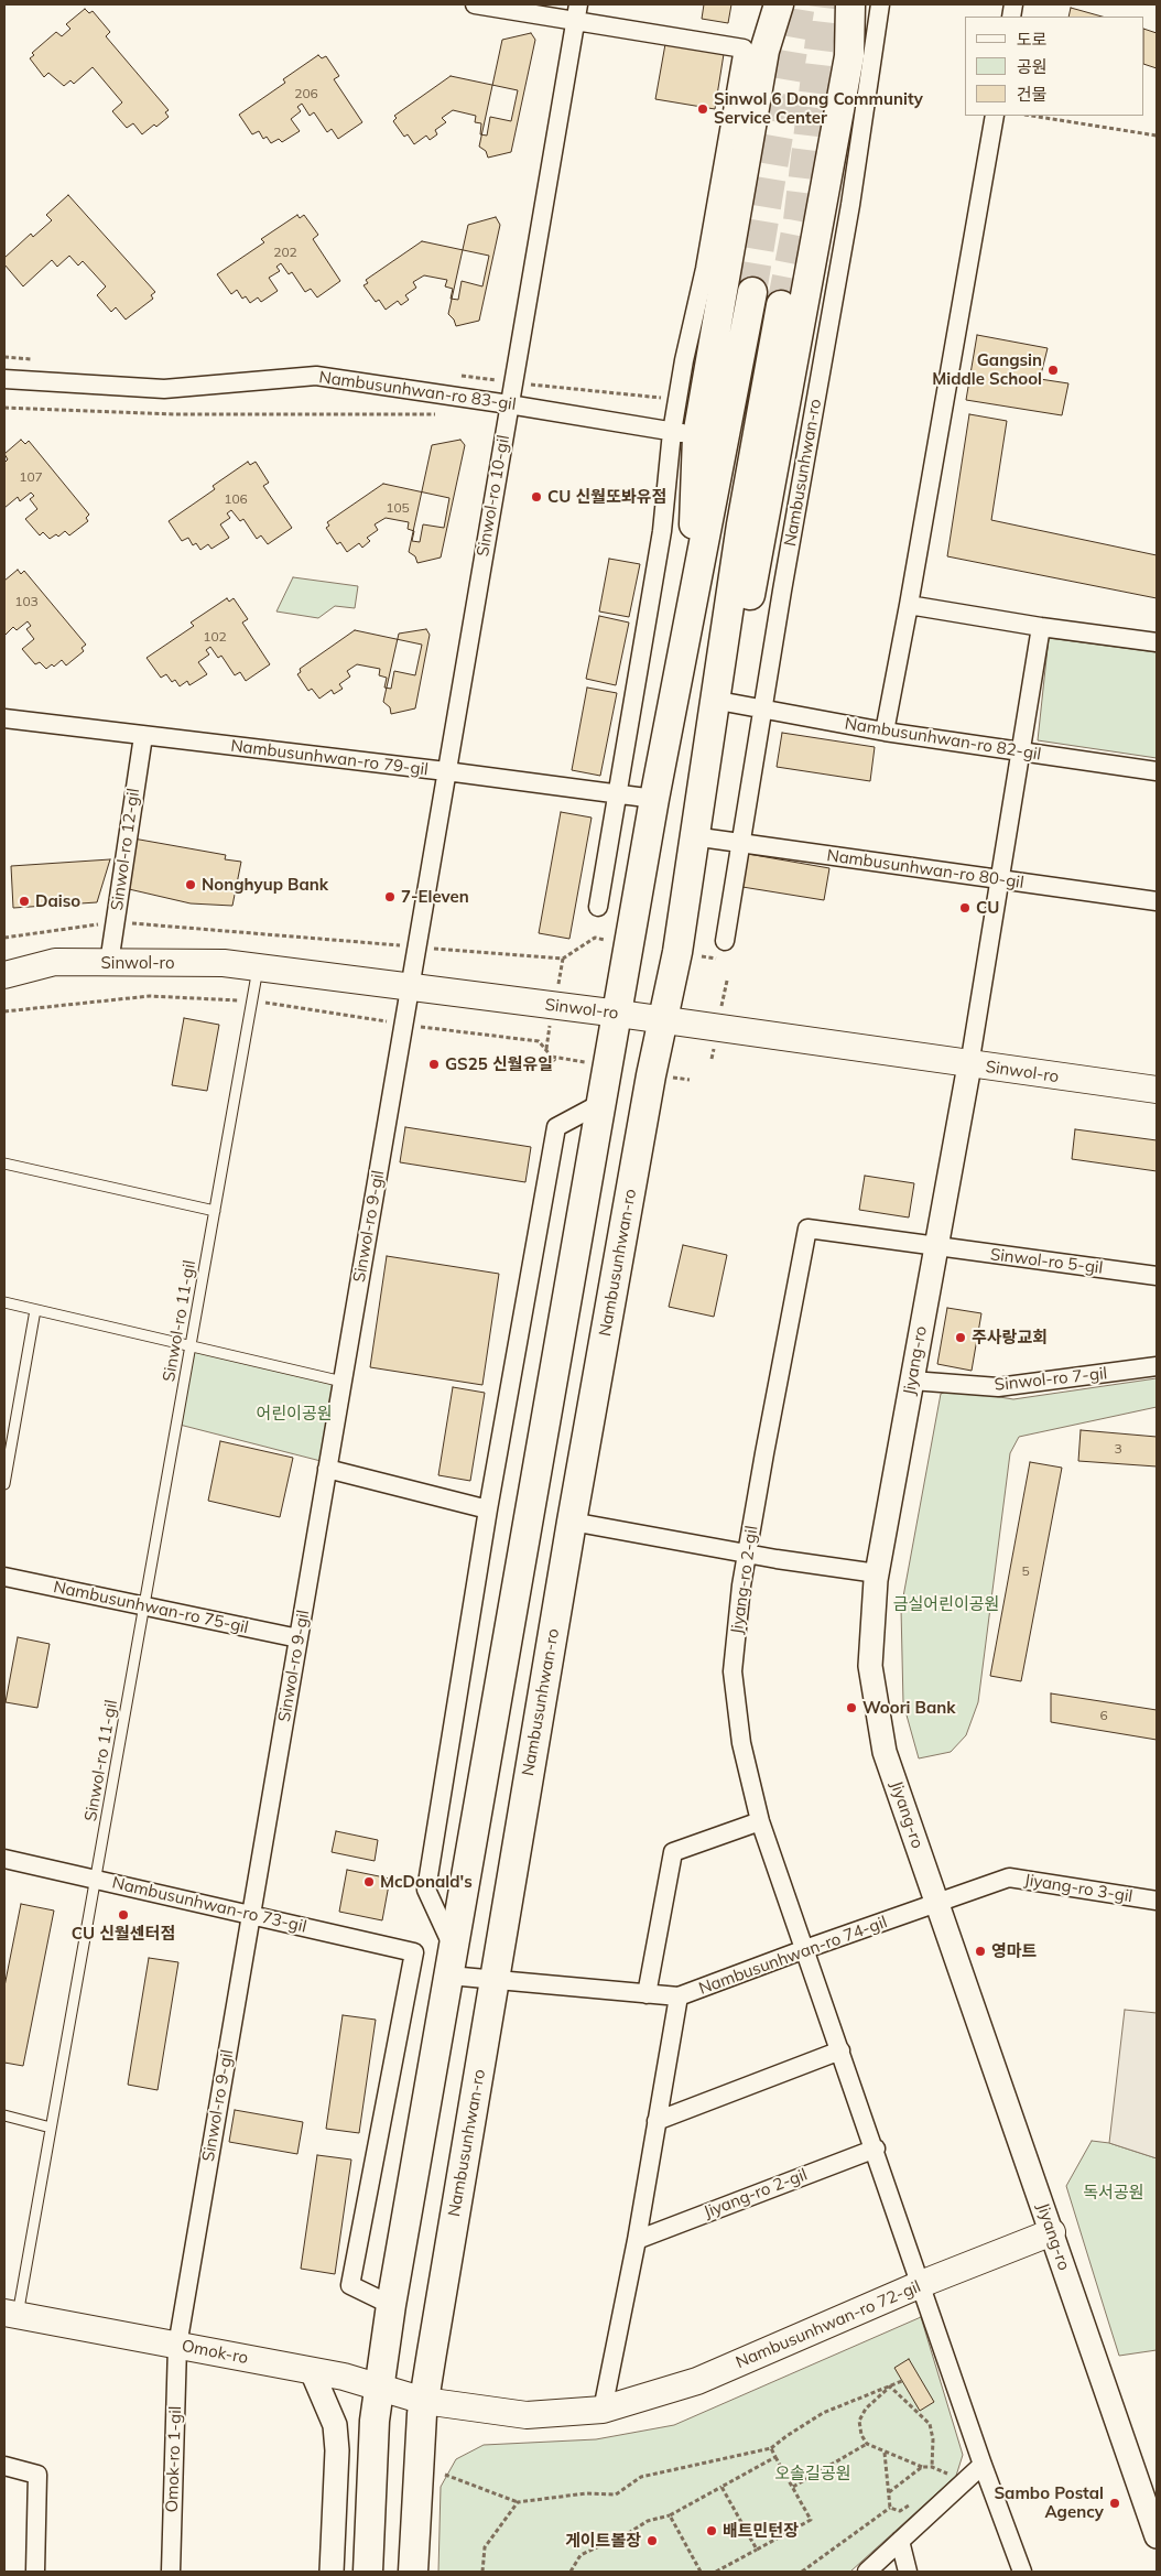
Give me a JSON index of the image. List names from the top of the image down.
{
  "streets": {
    "main road": [
      "Nambusunhwan-ro",
      "Sinwol-ro",
      "Nambusunhwan-ro 72-gil",
      "Omok-ro"
    ],
    "street": [
      "Nambusunhwan-ro 83-gil",
      "Sinwol-ro 10-gil",
      "Nambusunhwan-ro 82-gil",
      "Nambusunhwan-ro 79-gil",
      "Sinwol-ro 12-gil",
      "Nambusunhwan-ro 80-gil",
      "Sinwol-ro 9-gil",
      "Sinwol-ro 5-gil",
      "Jiyang-ro",
      "Sinwol-ro 7-gil",
      "Jiyang-ro 2-gil",
      "Nambusunhwan-ro 75-gil",
      "Jiyang-ro 3-gil",
      "Nambusunhwan-ro 73-gil",
      "Nambusunhwan-ro 74-gil",
      "Omok-ro 1-gil"
    ],
    "lane": ["Sinwol-ro 11-gil"]
  },
  "crossings": [
    ["Nambusunhwan-ro 83-gil", "Sinwol-ro 10-gil"],
    ["Nambusunhwan-ro", "Nambusunhwan-ro 82-gil"],
    ["Nambusunhwan-ro", "Nambusunhwan-ro 80-gil"],
    ["Nambusunhwan-ro", "Sinwol-ro"],
    ["Nambusunhwan-ro", "Nambusunhwan-ro 74-gil"],
    ["Nambusunhwan-ro", "Nambusunhwan-ro 72-gil"],
    ["Nambusunhwan-ro", "Omok-ro"],
    ["Sinwol-ro 10-gil", "Nambusunhwan-ro 79-gil"],
    ["Sinwol-ro 10-gil", "Sinwol-ro"],
    ["Sinwol-ro 10-gil", "Sinwol-ro 9-gil"],
    ["Nambusunhwan-ro 79-gil", "Sinwol-ro 12-gil"],
    ["Sinwol-ro 12-gil", "Sinwol-ro"],
    ["Sinwol-ro", "Sinwol-ro 9-gil"],
    ["Sinwol-ro", "Sinwol-ro 11-gil"],
    ["Sinwol-ro", "Jiyang-ro"],
    ["Sinwol-ro 9-gil", "Nambusunhwan-ro 75-gil"],
    ["Sinwol-ro 9-gil", "Nambusunhwan-ro 73-gil"],
    ["Sinwol-ro 9-gil", "Omok-ro"],
    ["Sinwol-ro 9-gil", "Omok-ro 1-gil"],
    ["Sinwol-ro 5-gil", "Jiyang-ro"],
    ["Sinwol-ro 5-gil", "Jiyang-ro 2-gil"],
    ["Sinwol-ro 11-gil", "Nambusunhwan-ro 75-gil"],
    ["Sinwol-ro 11-gil", "Nambusunhwan-ro 73-gil"],
    ["Sinwol-ro 11-gil", "Omok-ro"],
    ["Jiyang-ro", "Sinwol-ro 7-gil"],
    ["Jiyang-ro", "Jiyang-ro 2-gil"],
    ["Jiyang-ro", "Jiyang-ro 3-gil"],
    ["Jiyang-ro", "Nambusunhwan-ro 74-gil"],
    ["Jiyang-ro", "Nambusunhwan-ro 72-gil"],
    ["Jiyang-ro 2-gil", "Nambusunhwan-ro 74-gil"],
    ["Jiyang-ro 2-gil", "Nambusunhwan-ro 72-gil"],
    ["Jiyang-ro 3-gil", "Nambusunhwan-ro 74-gil"],
    ["Nambusunhwan-ro 72-gil", "Omok-ro"],
    ["Omok-ro", "Omok-ro 1-gil"]
  ],
  "parks": [
    "어린이공원",
    "금실어린이공원",
    "독서공원",
    "오솔길공원"
  ],
  "places": [
    "Sinwol 6 Dong Community Service Center",
    "Gangsin Middle School",
    "CU 신월또봐유점",
    "Nonghyup Bank",
    "7-Eleven",
    "Daiso",
    "CU",
    "GS25 신월유일",
    "주사랑교회",
    "Woori Bank",
    "McDonald's",
    "CU 신월센터점",
    "영마트",
    "Sambo Postal Agency",
    "배트민턴장",
    "게이트볼장"
  ],
  "house_numbers": [
    "206",
    "202",
    "107",
    "106",
    "105",
    "103",
    "102",
    "3",
    "5",
    "6"
  ],
  "legend": ["도로", "공원", "건물"]
}
